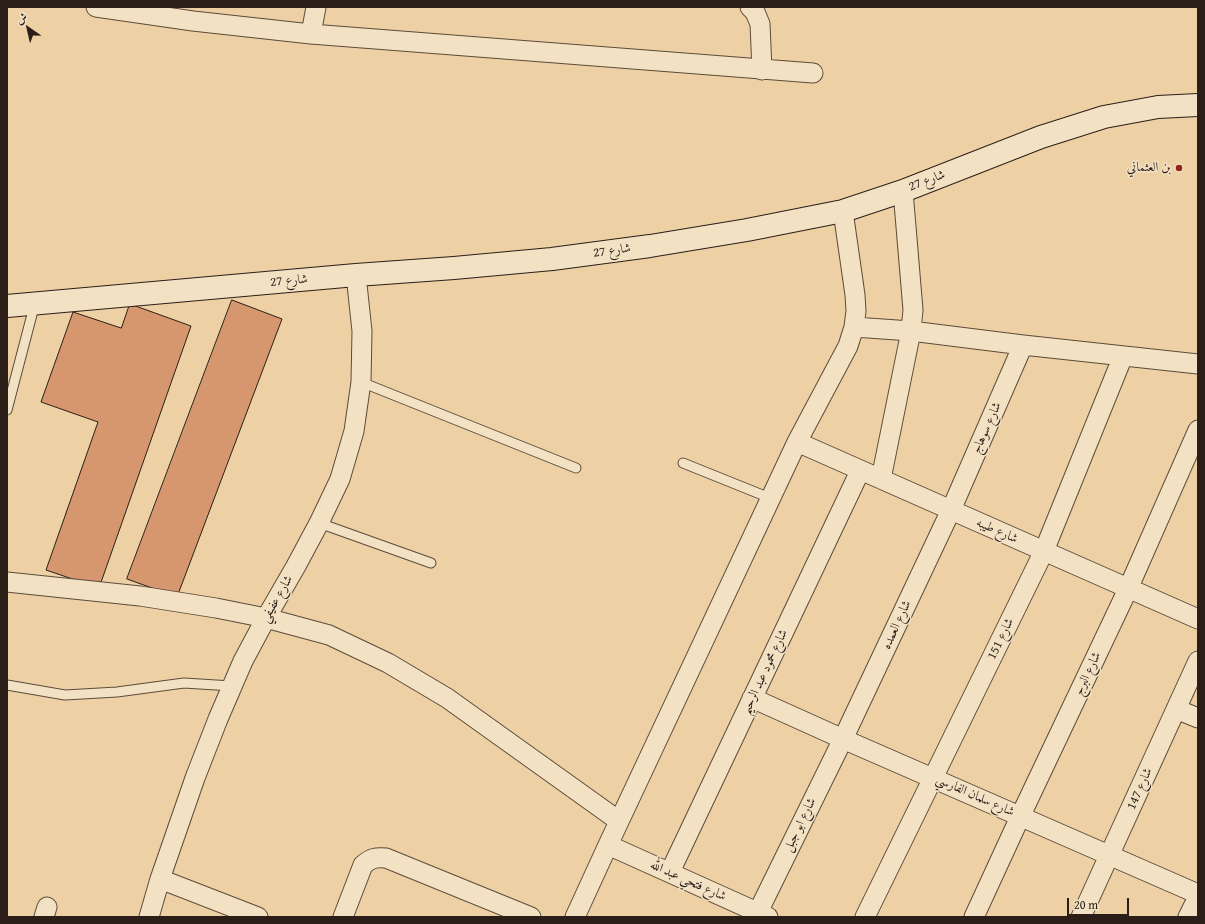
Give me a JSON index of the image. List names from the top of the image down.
{
  "streets": {
    "street": [
      "شارع 27",
      "شارع سوهاج",
      "شارع طيبه",
      "شارع عفيفي",
      "شارع العمده",
      "شارع 151",
      "شارع محمود عبد الرحيم",
      "شارع البرج",
      "شارع 147",
      "شارع سلمان الفارسي",
      "شارع ابو جبل",
      "شارع فتحي عبد الله"
    ]
  },
  "crossings": [
    ["شارع 27", "شارع عفيفي"],
    ["شارع سوهاج", "شارع طيبه"],
    ["شارع سوهاج", "شارع العمده"],
    ["شارع طيبه", "شارع العمده"],
    ["شارع طيبه", "شارع 151"],
    ["شارع طيبه", "شارع محمود عبد الرحيم"],
    ["شارع طيبه", "شارع البرج"],
    ["شارع العمده", "شارع سلمان الفارسي"],
    ["شارع العمده", "شارع ابو جبل"],
    ["شارع 151", "شارع سلمان الفارسي"],
    ["شارع محمود عبد الرحيم", "شارع سلمان الفارسي"],
    ["شارع محمود عبد الرحيم", "شارع فتحي عبد الله"],
    ["شارع البرج", "شارع سلمان الفارسي"],
    ["شارع 147", "شارع سلمان الفارسي"],
    ["شارع سلمان الفارسي", "شارع ابو جبل"],
    ["شارع ابو جبل", "شارع فتحي عبد الله"]
  ],
  "places": ["بن العثماني"],
  "scale_bar": "20 m",
  "north": "top left"
}
